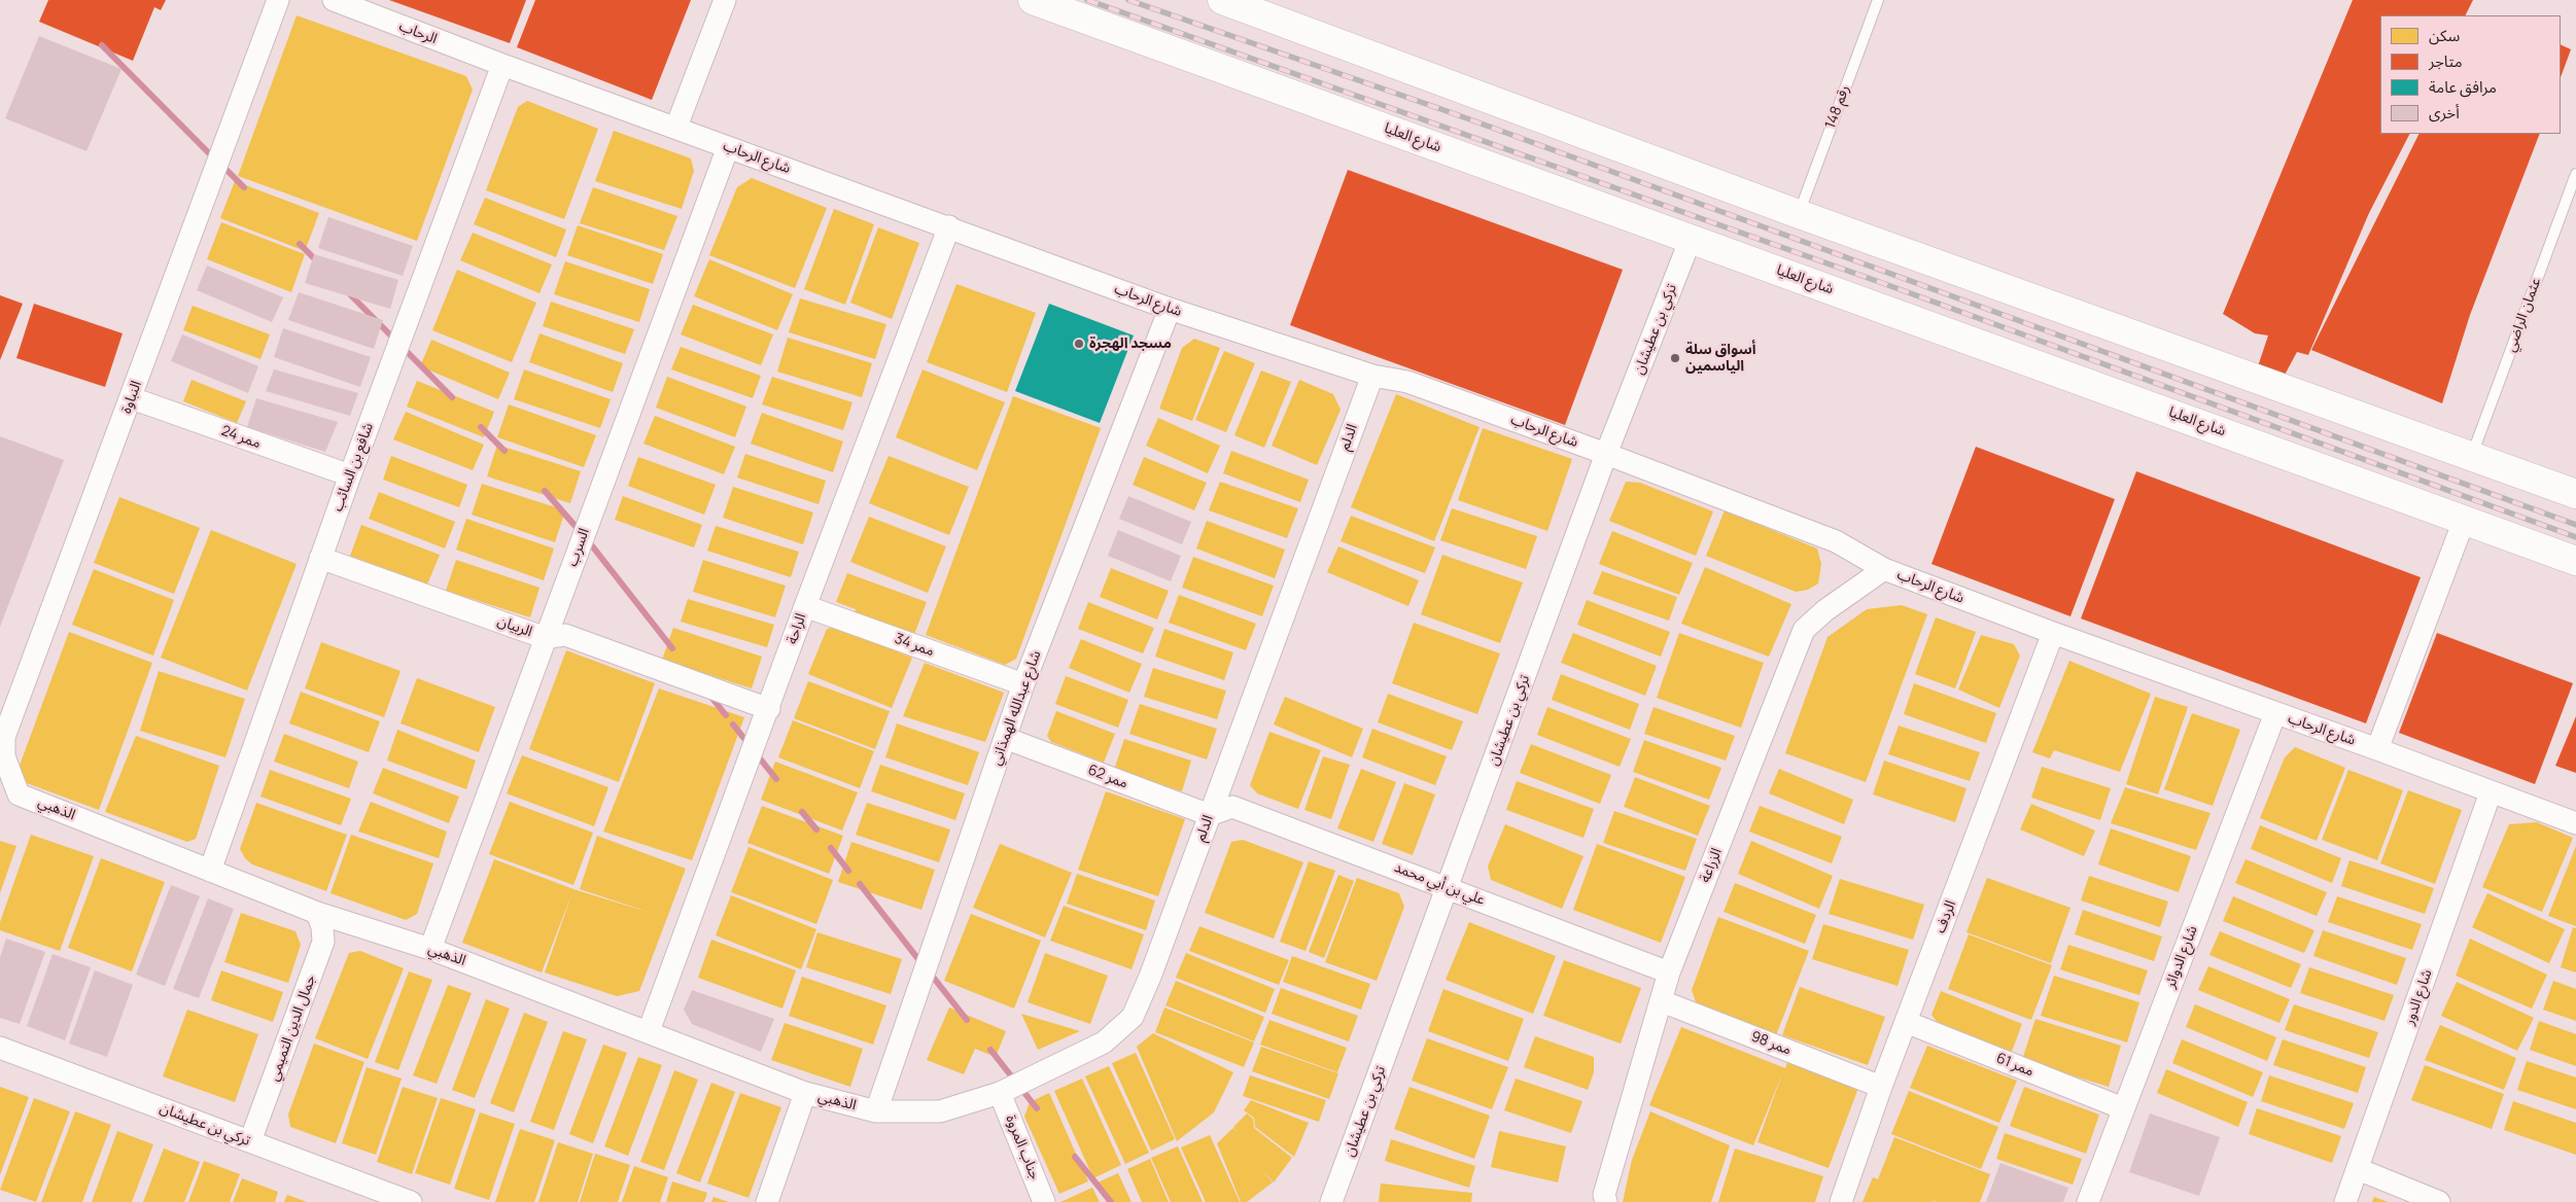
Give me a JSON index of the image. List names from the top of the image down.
{
  "streets": {
    "main road": ["شارع العليا"],
    "street": [
      "الرحاب",
      "شارع الرحاب",
      "تركي بن عطيشان",
      "النباوة",
      "ممر 24",
      "الدلم",
      "شافع بن السائب",
      "السرب",
      "الربيان",
      "الراحة",
      "ممر 34",
      "شارع عبدالله الهمذاني",
      "ممر 62",
      "الذهبي",
      "الزراعة",
      "علي بن أبي محمد",
      "الردف",
      "شارع الدوائر",
      "شارع الدور",
      "جمال الدين التميمي",
      "ممر 98",
      "ممر 61",
      "جناب المروة"
    ],
    "lane": ["رقم 148", "عثمان الراضي"]
  },
  "crossings": [
    ["الرحاب", "شارع الرحاب"],
    ["الرحاب", "شافع بن السائب"],
    ["شارع العليا", "تركي بن عطيشان"],
    ["شارع الرحاب", "تركي بن عطيشان"],
    ["شارع الرحاب", "الدلم"],
    ["شارع الرحاب", "شافع بن السائب"],
    ["شارع الرحاب", "السرب"],
    ["شارع الرحاب", "الراحة"],
    ["شارع الرحاب", "شارع عبدالله الهمذاني"],
    ["شارع الرحاب", "الزراعة"],
    ["شارع الرحاب", "الردف"],
    ["شارع الرحاب", "شارع الدوائر"],
    ["شارع الرحاب", "شارع الدور"],
    ["تركي بن عطيشان", "علي بن أبي محمد"],
    ["تركي بن عطيشان", "جمال الدين التميمي"],
    ["النباوة", "ممر 24"],
    ["النباوة", "الذهبي"],
    ["ممر 24", "شافع بن السائب"],
    ["الدلم", "شارع عبدالله الهمذاني"],
    ["الدلم", "ممر 62"],
    ["الدلم", "الذهبي"],
    ["الدلم", "علي بن أبي محمد"],
    ["الدلم", "جناب المروة"],
    ["شافع بن السائب", "الربيان"],
    ["شافع بن السائب", "الذهبي"],
    ["السرب", "الربيان"],
    ["السرب", "الذهبي"],
    ["الربيان", "الراحة"],
    ["الراحة", "ممر 34"],
    ["الراحة", "الذهبي"],
    ["ممر 34", "شارع عبدالله الهمذاني"],
    ["شارع عبدالله الهمذاني", "ممر 62"],
    ["شارع عبدالله الهمذاني", "الذهبي"],
    ["ممر 62", "علي بن أبي محمد"],
    ["الذهبي", "جمال الدين التميمي"],
    ["الزراعة", "علي بن أبي محمد"],
    ["الزراعة", "ممر 98"],
    ["الردف", "ممر 98"],
    ["الردف", "ممر 61"],
    ["شارع الدوائر", "ممر 61"]
  ],
  "places": ["مسجد الهجرة", "أسواق سلة الياسمين"],
  "legend": [
    "سكن",
    "متاجر",
    "مرافق عامة",
    "أخرى"
  ]
}
